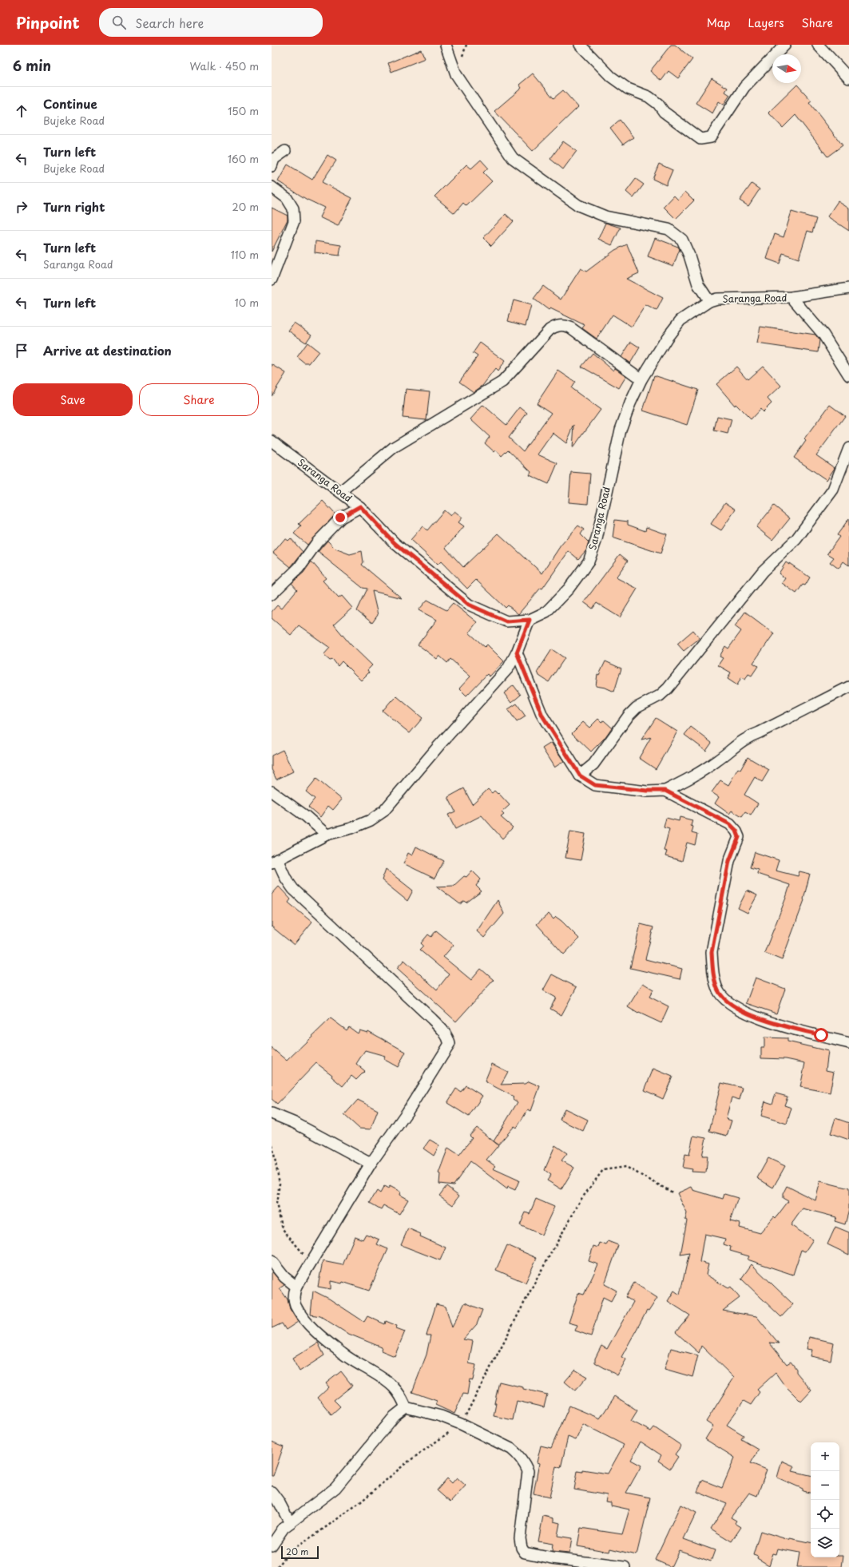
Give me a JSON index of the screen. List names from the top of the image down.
{
  "streets": {
    "street": ["Saranga Road"]
  },
  "scale_bar": "20 m",
  "north": "right",
  "page": {
    "header": "Pinpoint",
    "search": "Search here",
    "nav": ["Map", "Layers", "Share"],
    "heading": ["6 min", "Walk · 450 m"],
    "list": [
      ["Continue", "Bujeke Road", "150 m"],
      ["Turn left", "Bujeke Road", "160 m"],
      ["Turn right", "20 m"],
      ["Turn left", "Saranga Road", "110 m"],
      ["Turn left", "10 m"],
      "Arrive at destination"
    ],
    "buttons": ["Save", "Share"],
    "map_buttons": ["+", "−"],
    "scale": "20 m"
  }
}
